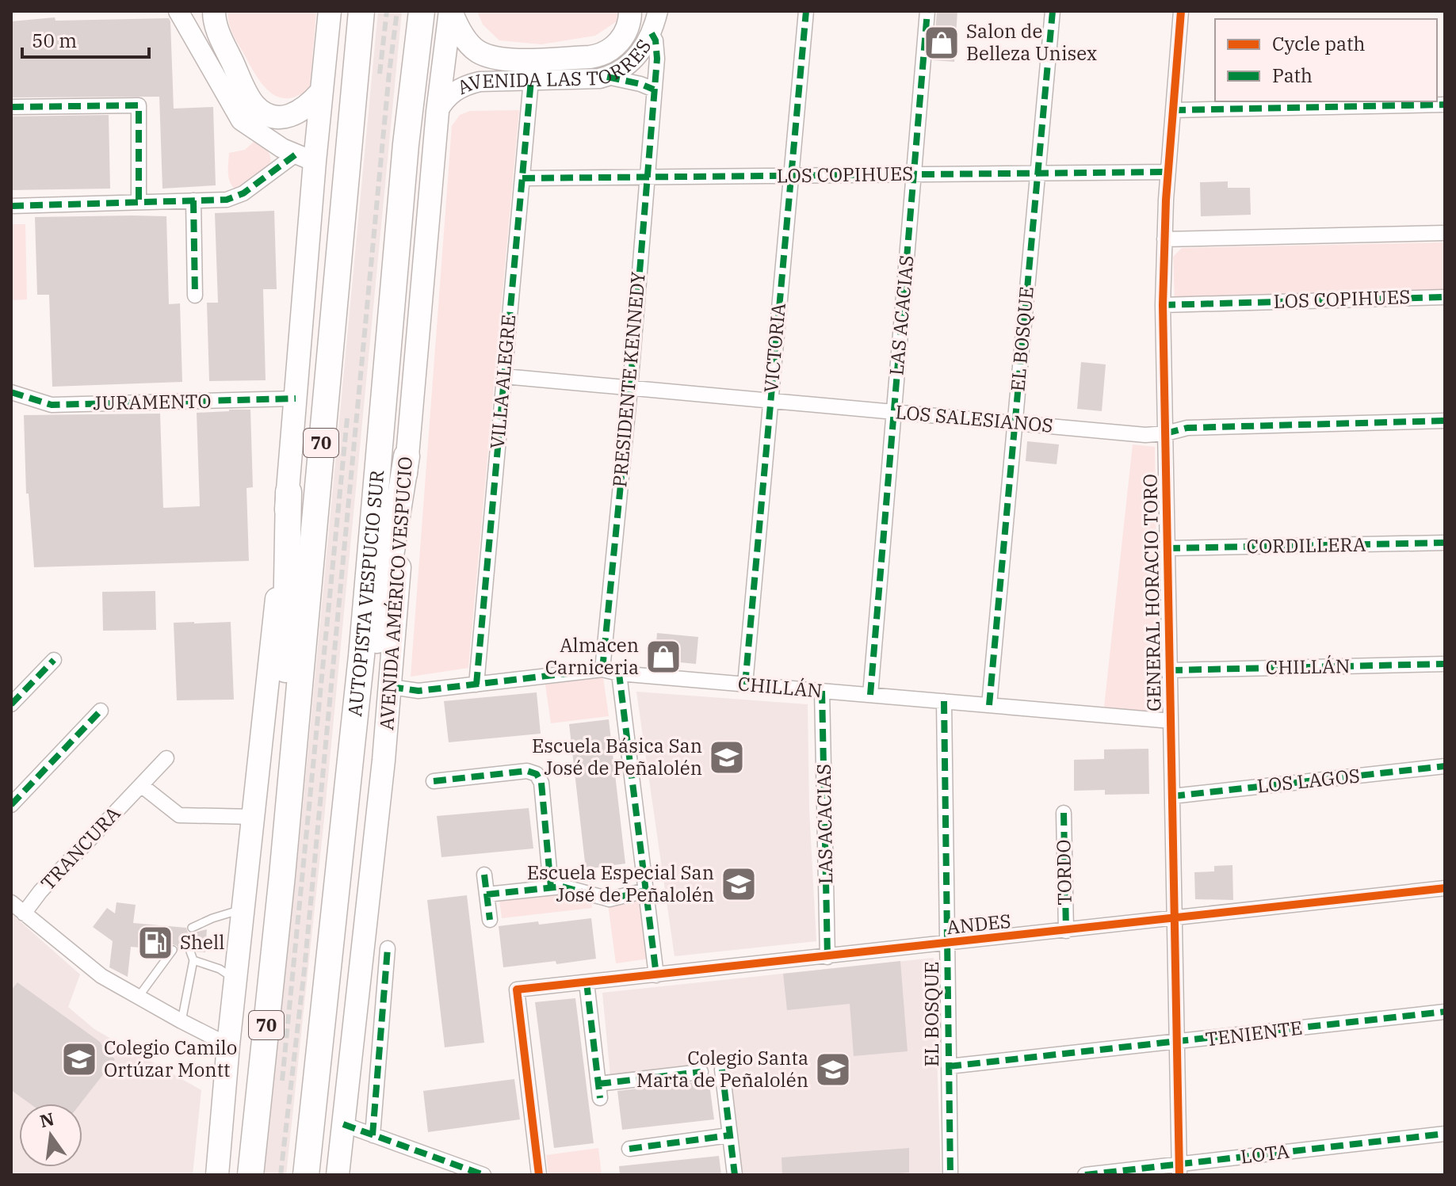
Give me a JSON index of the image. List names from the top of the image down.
{
  "streets": {
    "highway": ["70", "AUTOPISTA VESPUCIO SUR"],
    "main road": ["AVENIDA AMÉRICO VESPUCIO"],
    "street": [
      "AVENIDA LAS TORRES",
      "LOS COPIHUES",
      "LAS ACACIAS",
      "EL BOSQUE",
      "VICTORIA",
      "PRESIDENTE KENNEDY",
      "VILLA ALEGRE",
      "JURAMENTO",
      "LOS SALESIANOS",
      "CORDILLERA",
      "GENERAL HORACIO TORO",
      "CHILLÁN",
      "LOS LAGOS",
      "TRANCURA",
      "TORDO",
      "ANDES",
      "TENIENTE",
      "LOTA"
    ]
  },
  "crossings": [
    ["AVENIDA LAS TORRES", "PRESIDENTE KENNEDY"],
    ["AVENIDA LAS TORRES", "VILLA ALEGRE"],
    ["AVENIDA LAS TORRES", "AVENIDA AMÉRICO VESPUCIO"],
    ["LOS COPIHUES", "LAS ACACIAS"],
    ["LOS COPIHUES", "EL BOSQUE"],
    ["LOS COPIHUES", "VICTORIA"],
    ["LOS COPIHUES", "PRESIDENTE KENNEDY"],
    ["LOS COPIHUES", "VILLA ALEGRE"],
    ["LOS COPIHUES", "GENERAL HORACIO TORO"],
    ["LAS ACACIAS", "LOS SALESIANOS"],
    ["LAS ACACIAS", "CHILLÁN"],
    ["LAS ACACIAS", "ANDES"],
    ["EL BOSQUE", "LOS SALESIANOS"],
    ["EL BOSQUE", "CHILLÁN"],
    ["EL BOSQUE", "ANDES"],
    ["EL BOSQUE", "TENIENTE"],
    ["VICTORIA", "LOS SALESIANOS"],
    ["VICTORIA", "CHILLÁN"],
    ["PRESIDENTE KENNEDY", "LOS SALESIANOS"],
    ["PRESIDENTE KENNEDY", "CHILLÁN"],
    ["VILLA ALEGRE", "LOS SALESIANOS"],
    ["VILLA ALEGRE", "CHILLÁN"],
    ["LOS SALESIANOS", "GENERAL HORACIO TORO"],
    ["CORDILLERA", "GENERAL HORACIO TORO"],
    ["GENERAL HORACIO TORO", "CHILLÁN"],
    ["GENERAL HORACIO TORO", "LOS LAGOS"],
    ["GENERAL HORACIO TORO", "ANDES"],
    ["GENERAL HORACIO TORO", "TENIENTE"],
    ["GENERAL HORACIO TORO", "LOTA"],
    ["AVENIDA AMÉRICO VESPUCIO", "CHILLÁN"],
    ["TORDO", "ANDES"]
  ],
  "places": {
    "shop": ["Salon de Belleza Unisex", "Almacen Carniceria"],
    "school or university": [
      "Escuela Básica San José de Peñalolén",
      "Escuela Especial San José de Peñalolén",
      "Colegio Camilo Ortúzar Montt",
      "Colegio Santa Marta de Peñalolén"
    ],
    "fuel station": ["Shell"]
  },
  "legend": ["Cycle path", "Path"],
  "scale_bar": "50 m",
  "north": "top"
}
